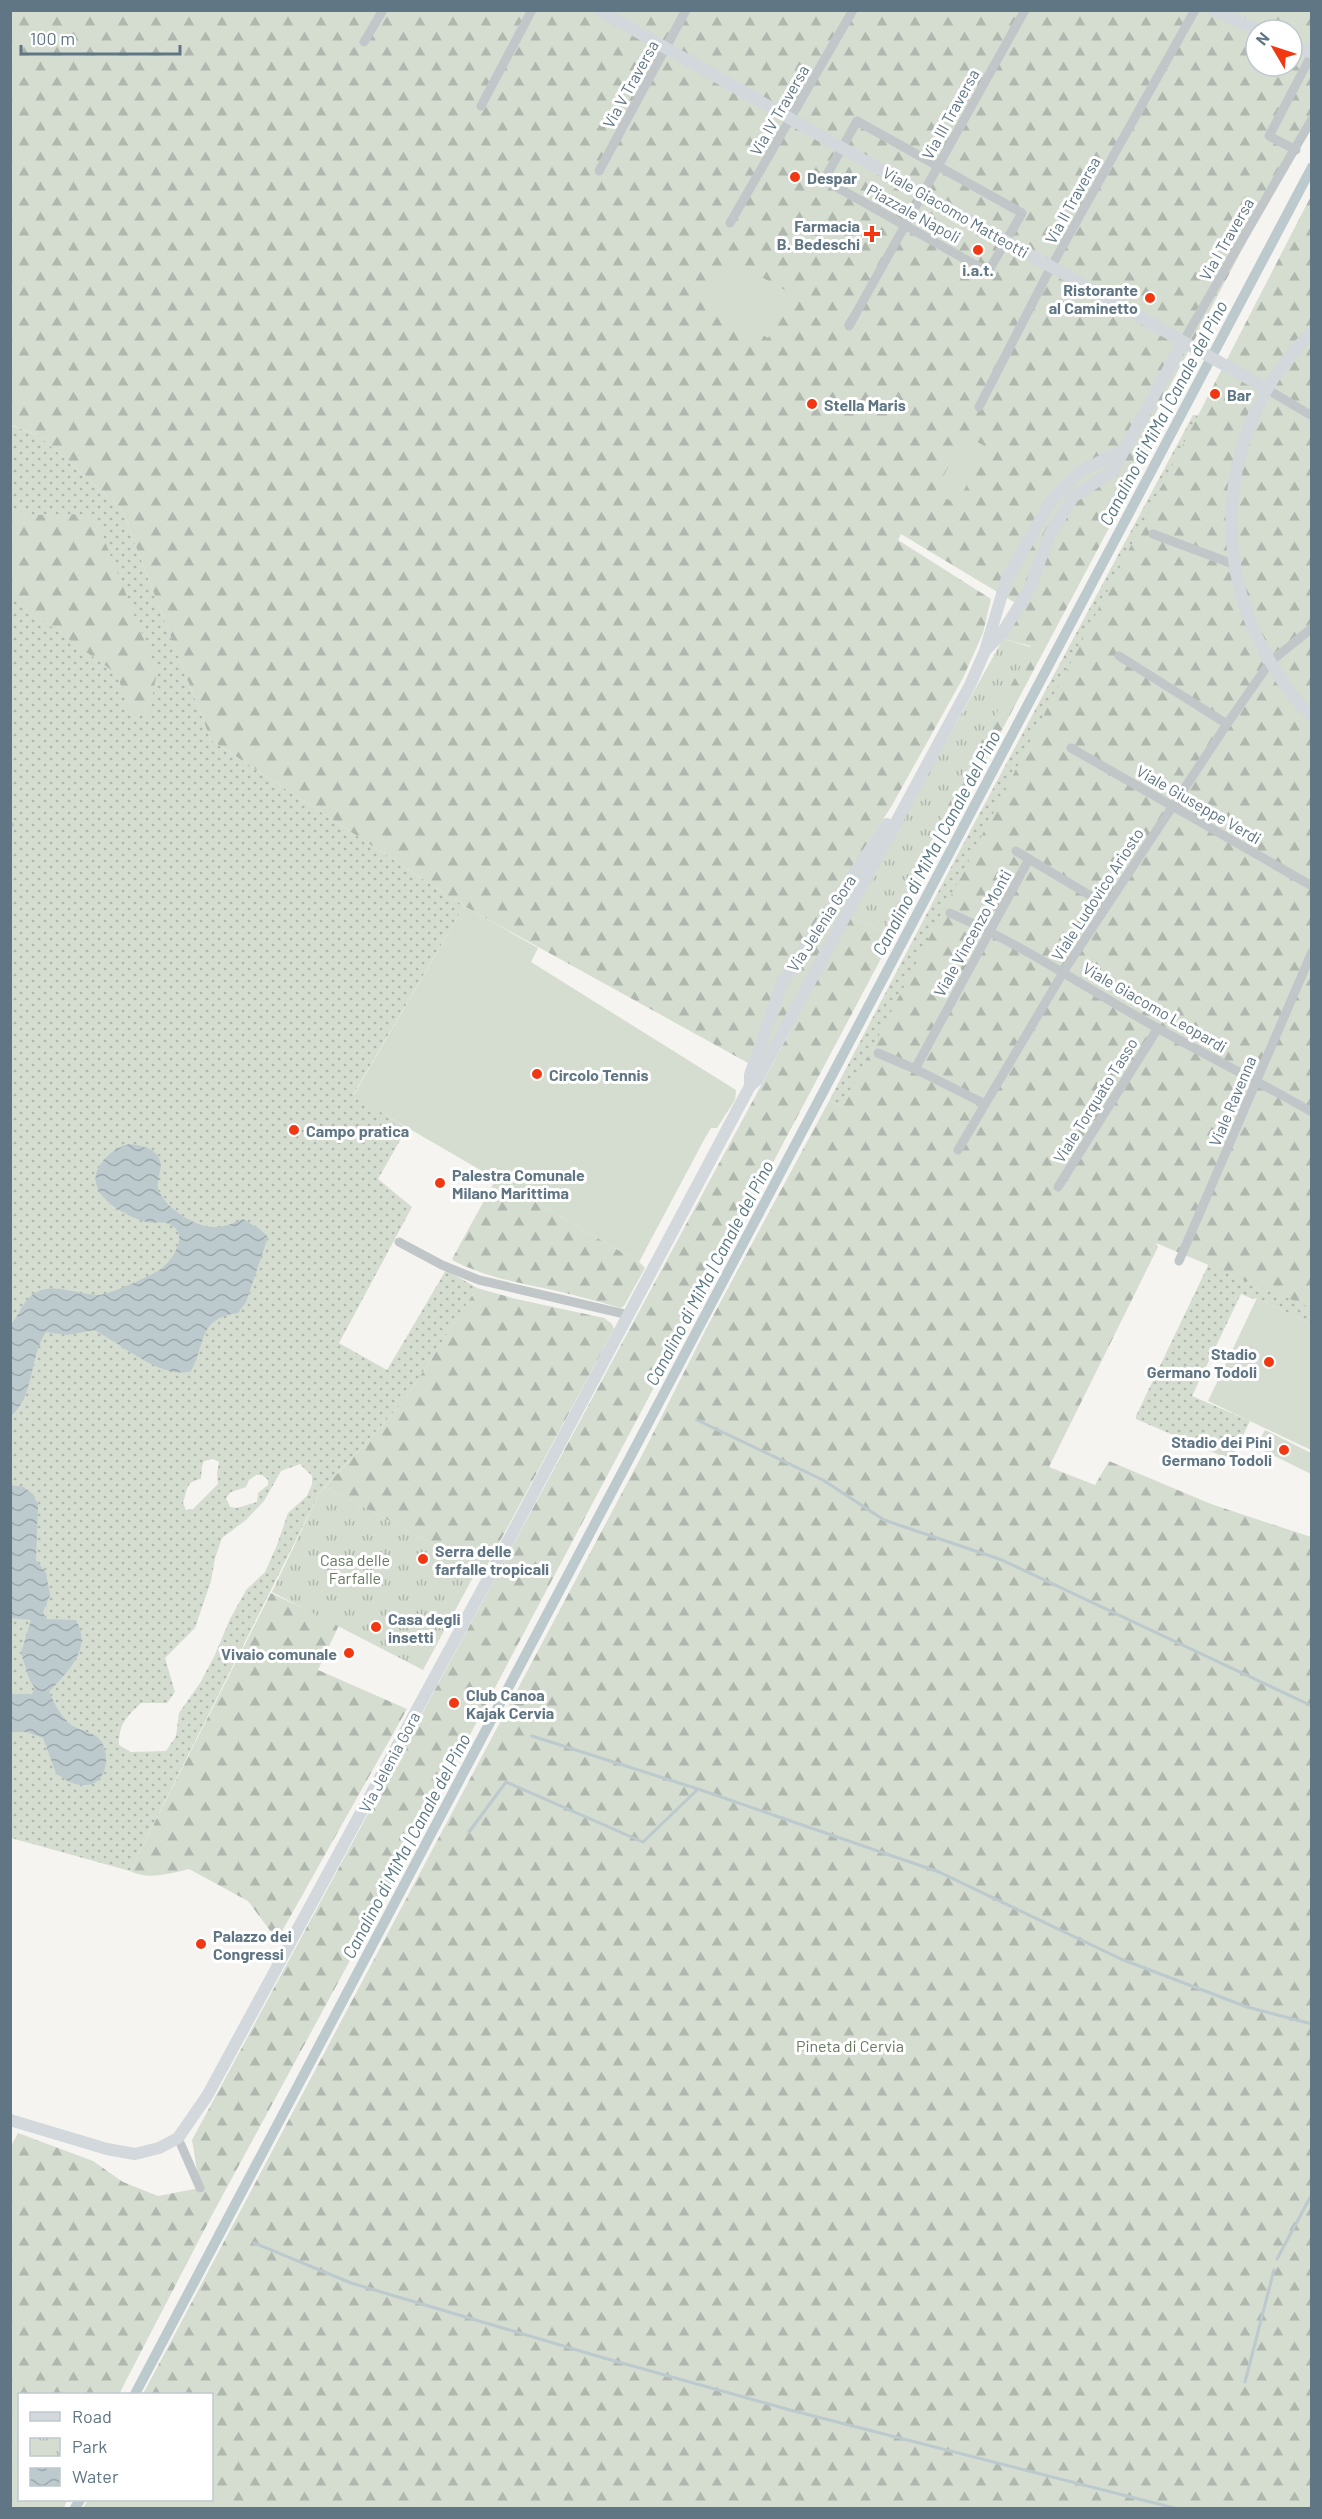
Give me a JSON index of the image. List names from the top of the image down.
{
  "streets": {
    "street": [
      "Via V Traversa",
      "Via IV Traversa",
      "Via III Traversa",
      "Via II Traversa",
      "Viale Giacomo Matteotti",
      "Piazzale Napoli",
      "Via I Traversa",
      "Viale Giuseppe Verdi",
      "Viale Ludovico Ariosto",
      "Via Jelenia Gora",
      "Viale Vincenzo Monti",
      "Viale Giacomo Leopardi",
      "Viale Torquato Tasso",
      "Viale Ravenna"
    ]
  },
  "crossings": [
    ["Via V Traversa", "Viale Giacomo Matteotti"],
    ["Via IV Traversa", "Viale Giacomo Matteotti"],
    ["Via III Traversa", "Viale Giacomo Matteotti"],
    ["Via III Traversa", "Piazzale Napoli"],
    ["Via II Traversa", "Viale Giacomo Matteotti"],
    ["Viale Giacomo Matteotti", "Piazzale Napoli"],
    ["Viale Giacomo Matteotti", "Via I Traversa"],
    ["Viale Giacomo Matteotti", "Via Jelenia Gora"],
    ["Via I Traversa", "Via Jelenia Gora"],
    ["Viale Giuseppe Verdi", "Viale Ludovico Ariosto"],
    ["Viale Ludovico Ariosto", "Viale Vincenzo Monti"],
    ["Viale Ludovico Ariosto", "Viale Giacomo Leopardi"],
    ["Viale Vincenzo Monti", "Viale Giacomo Leopardi"],
    ["Viale Giacomo Leopardi", "Viale Torquato Tasso"],
    ["Viale Giacomo Leopardi", "Viale Ravenna"]
  ],
  "water": ["Canalino di MiMa | Canale del Pino"],
  "parks": ["Casa delle Farfalle", "Pineta di Cervia"],
  "places": {
    "other": [
      "Despar",
      "i.a.t.",
      "Ristorante al Caminetto",
      "Bar",
      "Stella Maris",
      "Circolo Tennis",
      "Campo pratica",
      "Palestra Comunale Milano Marittima",
      "Stadio Germano Todoli",
      "Stadio dei Pini Germano Todoli",
      "Serra delle farfalle tropicali",
      "Casa degli insetti",
      "Vivaio comunale",
      "Club Canoa Kajak Cervia",
      "Palazzo dei Congressi"
    ],
    "health": ["Farmacia B. Bedeschi"]
  },
  "legend": ["Road", "Park", "Water"],
  "scale_bar": "100 m",
  "north": "top left"
}
